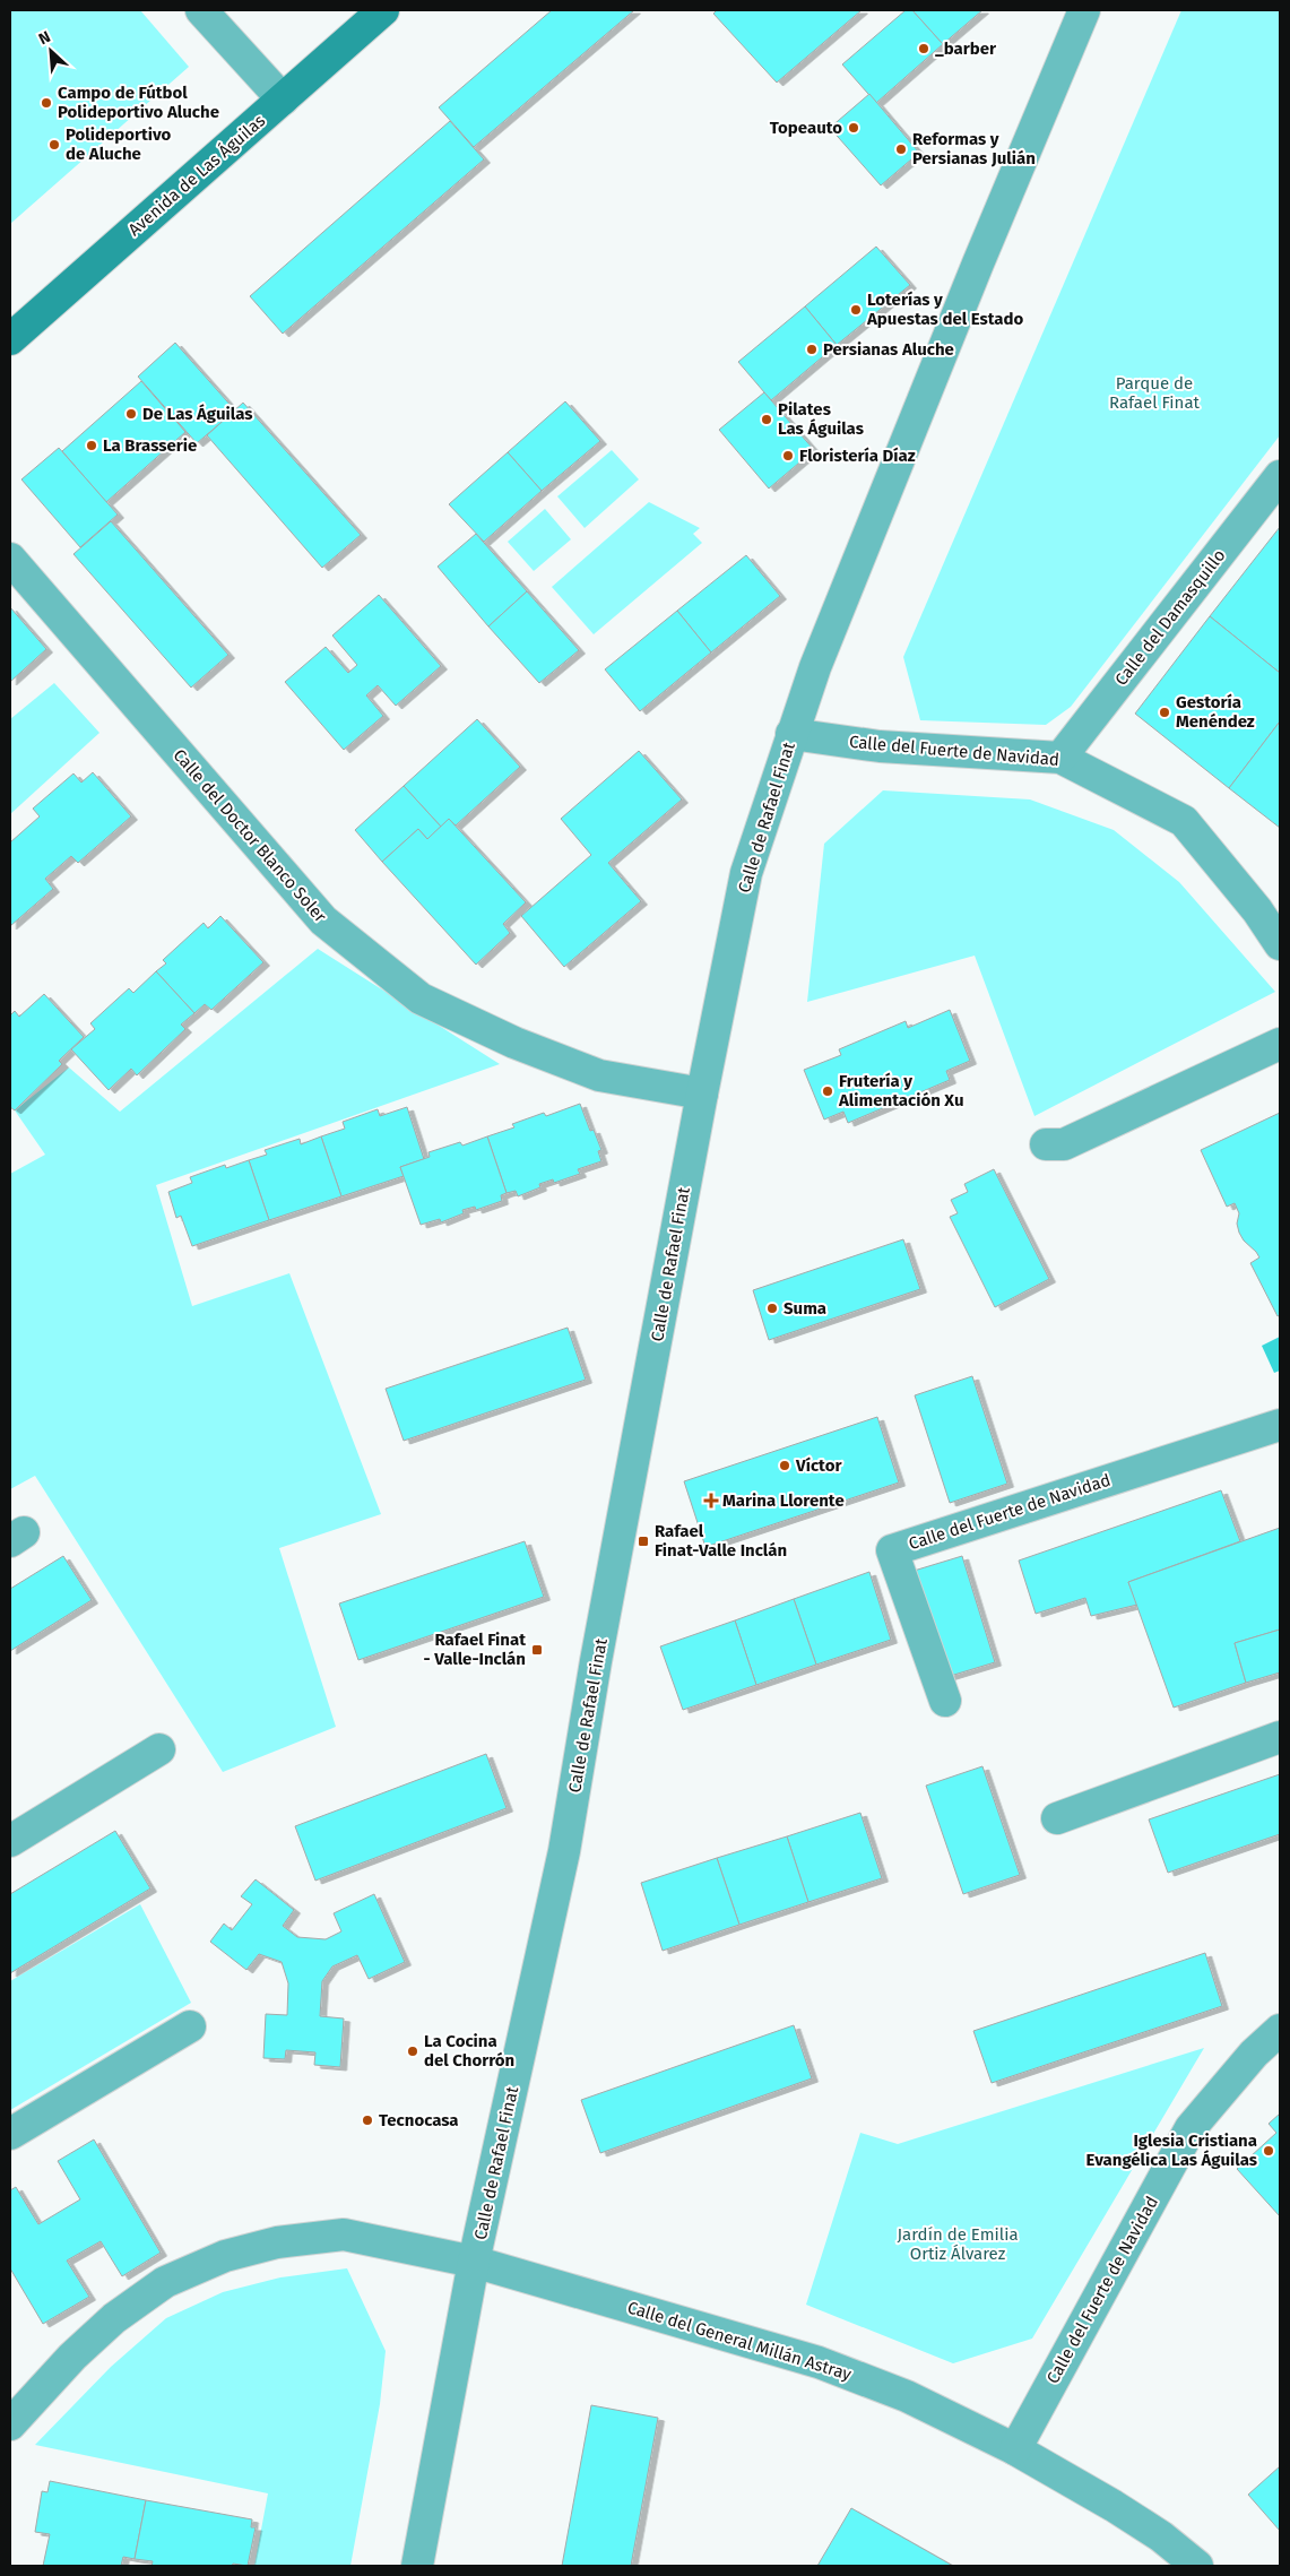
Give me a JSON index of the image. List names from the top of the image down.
{
  "streets": {
    "street": [
      "Avenida de Las Águilas",
      "Calle del Damasquillo",
      "Calle del Fuerte de Navidad",
      "Calle de Rafael Finat",
      "Calle del Doctor Blanco Soler",
      "Calle del General Millán Astray"
    ]
  },
  "crossings": [
    ["Calle del Damasquillo", "Calle del Fuerte de Navidad"],
    ["Calle del Fuerte de Navidad", "Calle de Rafael Finat"],
    ["Calle del Fuerte de Navidad", "Calle del General Millán Astray"],
    ["Calle de Rafael Finat", "Calle del Doctor Blanco Soler"],
    ["Calle de Rafael Finat", "Calle del General Millán Astray"]
  ],
  "parks": ["Parque de Rafael Finat", "Jardín de Emilia Ortiz Álvarez"],
  "places": {
    "other": [
      "_barber",
      "Campo de Fútbol Polideportivo Aluche",
      "Topeauto",
      "Polideportivo de Aluche",
      "Reformas y Persianas Julián",
      "Loterías y Apuestas del Estado",
      "Persianas Aluche",
      "De Las Águilas",
      "Pilates Las Águilas",
      "La Brasserie",
      "Floristería Díaz",
      "Gestoría Menéndez",
      "Frutería y Alimentación Xu",
      "Suma",
      "Víctor",
      "La Cocina del Chorrón",
      "Tecnocasa",
      "Iglesia Cristiana Evangélica Las Águilas"
    ],
    "health": ["Marina Llorente"],
    "transit": ["Rafael Finat-Valle Inclán", "Rafael Finat - Valle-Inclán"]
  },
  "north": "top left"
}
